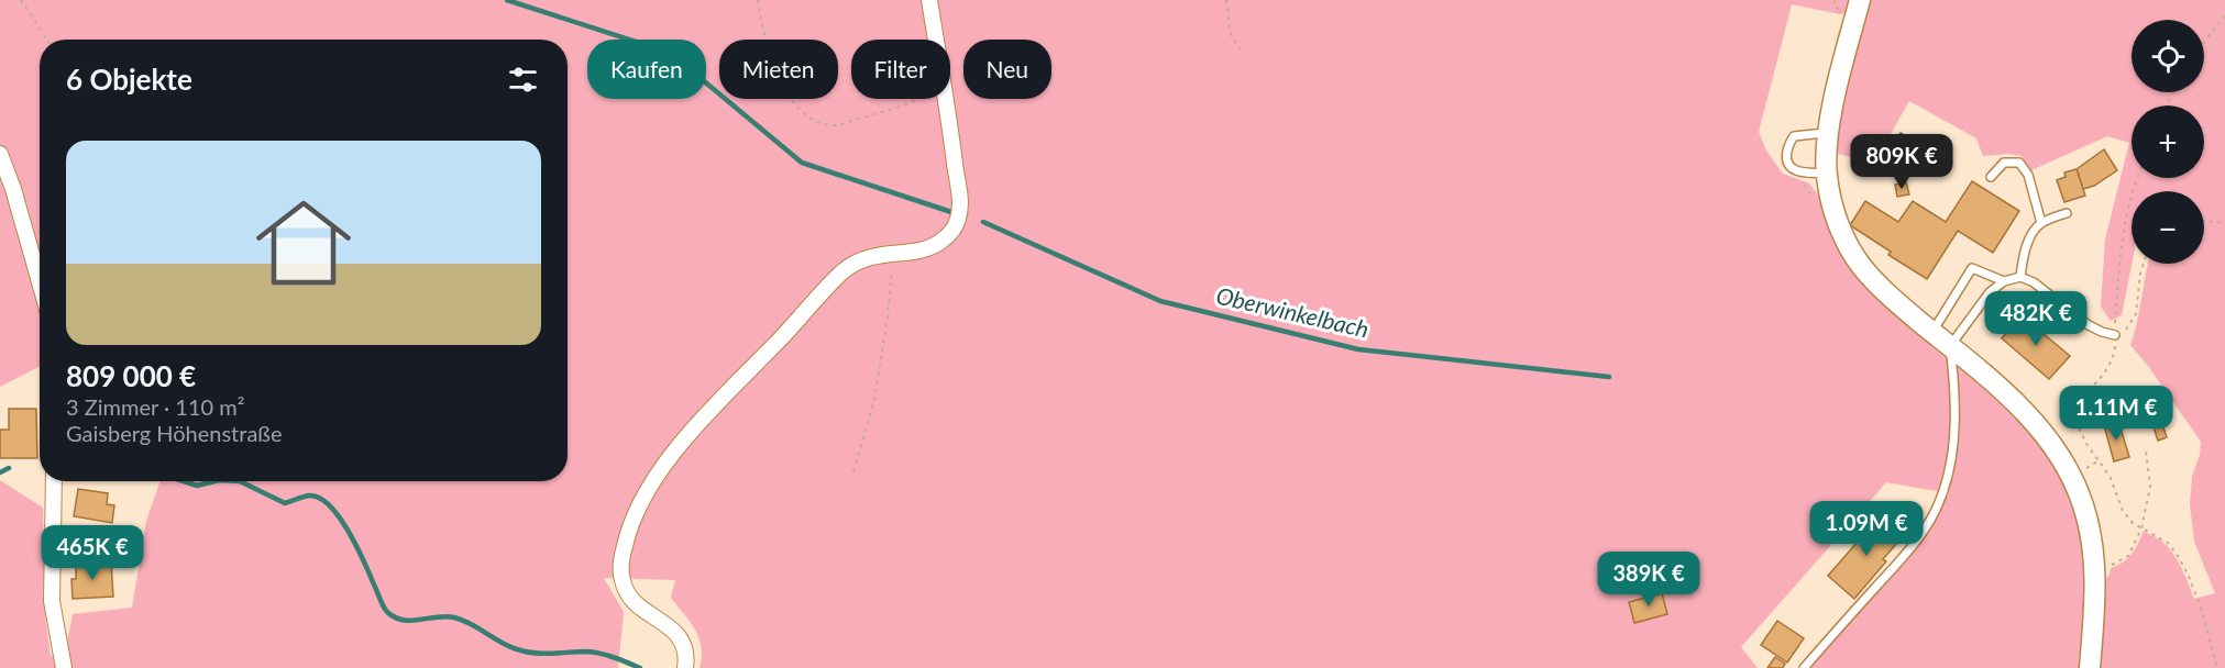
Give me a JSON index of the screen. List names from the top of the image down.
{
  "water": ["Oberwinkelbach"],
  "page": {
    "map_buttons": ["+", "−"],
    "chip": [
      "Kaufen",
      "Mieten",
      "Filter",
      "Neu"
    ],
    "heading": "6 Objekte",
    "list": [
      {
        "name": "809 000 €",
        "note": "3 Zimmer · 110 m² · Gaisberg Höhenstraße"
      }
    ],
    "price": [
      "809K €",
      "482K €",
      "1.11M €",
      "1.09M €",
      "465K €",
      "389K €"
    ]
  }
}
